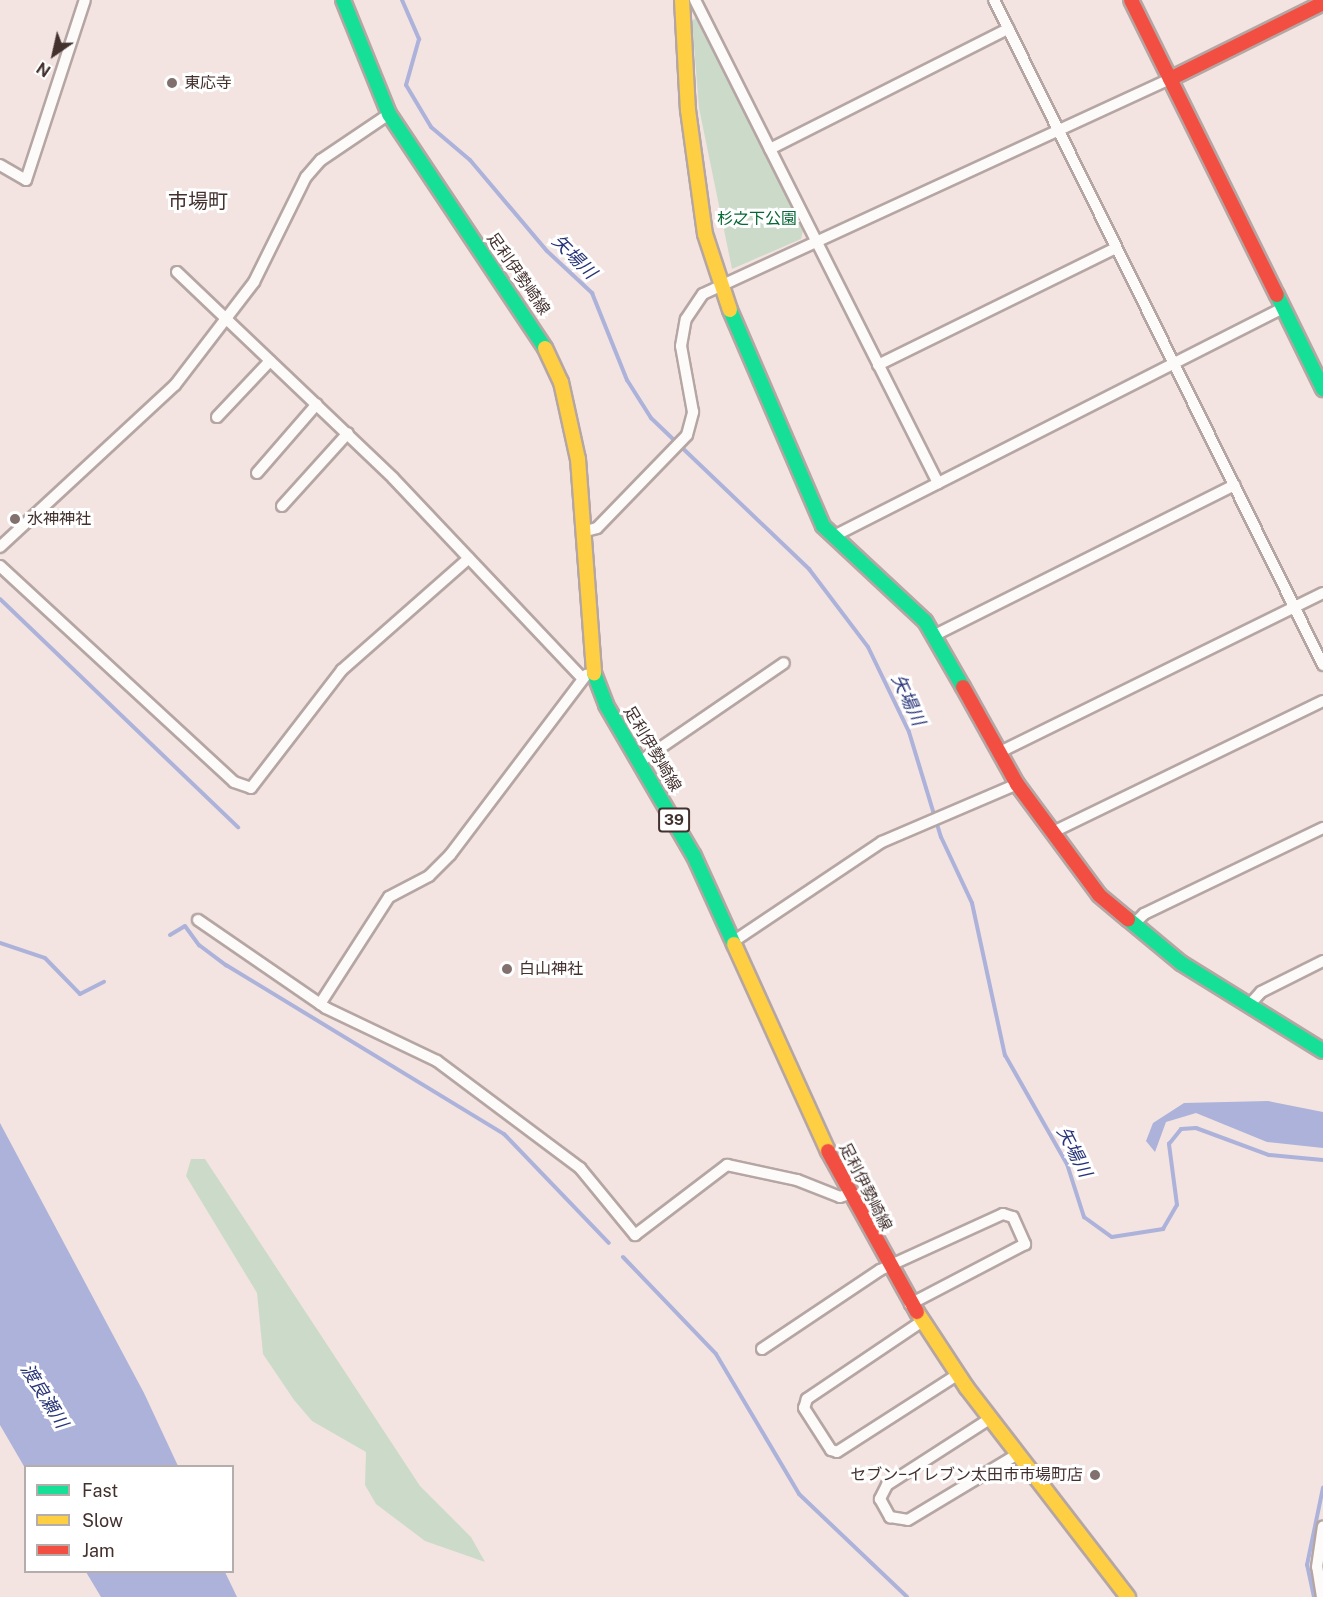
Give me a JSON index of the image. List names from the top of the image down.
{
  "streets": {
    "street": ["足利伊勢崎線", "39"]
  },
  "districts": ["市場町"],
  "water": ["矢場川", "渡良瀬川"],
  "parks": ["杉之下公園"],
  "places": [
    "東応寺",
    "水神神社",
    "白山神社",
    "セブン−イレブン太田市市場町店"
  ],
  "legend": ["Fast", "Slow", "Jam"],
  "north": "bottom left"
}
